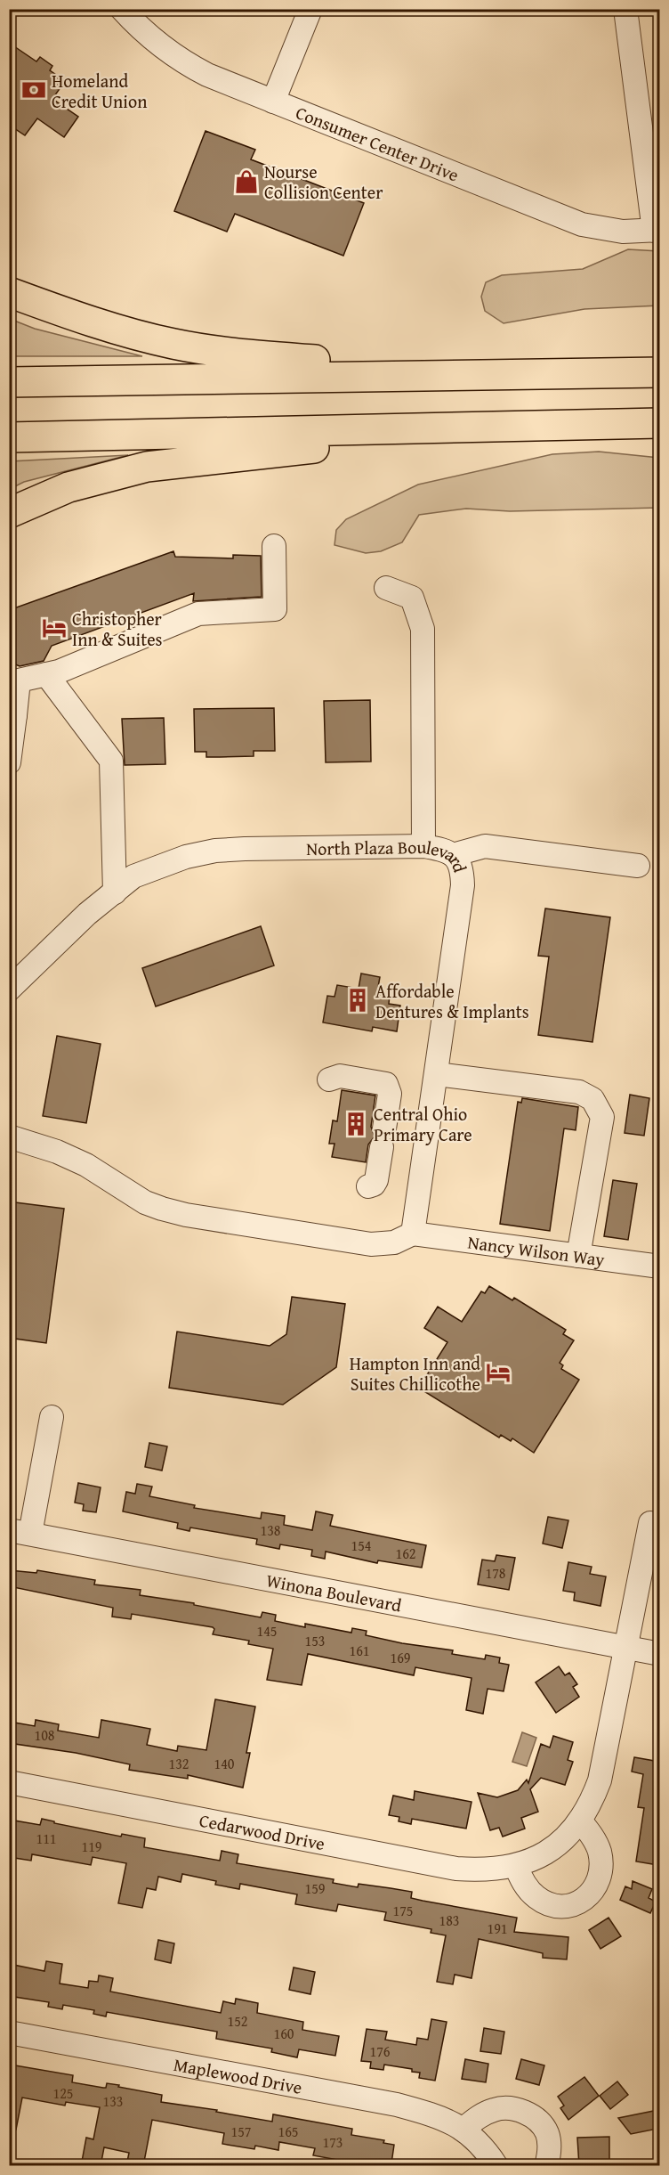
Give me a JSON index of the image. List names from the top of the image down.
{
  "streets": {
    "street": [
      "Consumer Center Drive",
      "North Plaza Boulevard",
      "Nancy Wilson Way",
      "Winona Boulevard",
      "Cedarwood Drive",
      "Maplewood Drive"
    ]
  },
  "crossings": [
    ["North Plaza Boulevard", "Nancy Wilson Way"],
    ["Winona Boulevard", "Cedarwood Drive"]
  ],
  "places": {
    "bank": ["Homeland Credit Union"],
    "shop": ["Nourse Collision Center"],
    "hotel": ["Christopher Inn & Suites", "Hampton Inn and Suites Chillicothe"],
    "building": ["Affordable Dentures & Implants", "Central Ohio Primary Care"]
  },
  "house_numbers": [
    "138",
    "154",
    "162",
    "178",
    "145",
    "153",
    "161",
    "169",
    "108",
    "132",
    "140",
    "111",
    "119",
    "159",
    "175",
    "183",
    "191",
    "152",
    "160",
    "176",
    "125",
    "133",
    "157",
    "165",
    "173"
  ]
}
